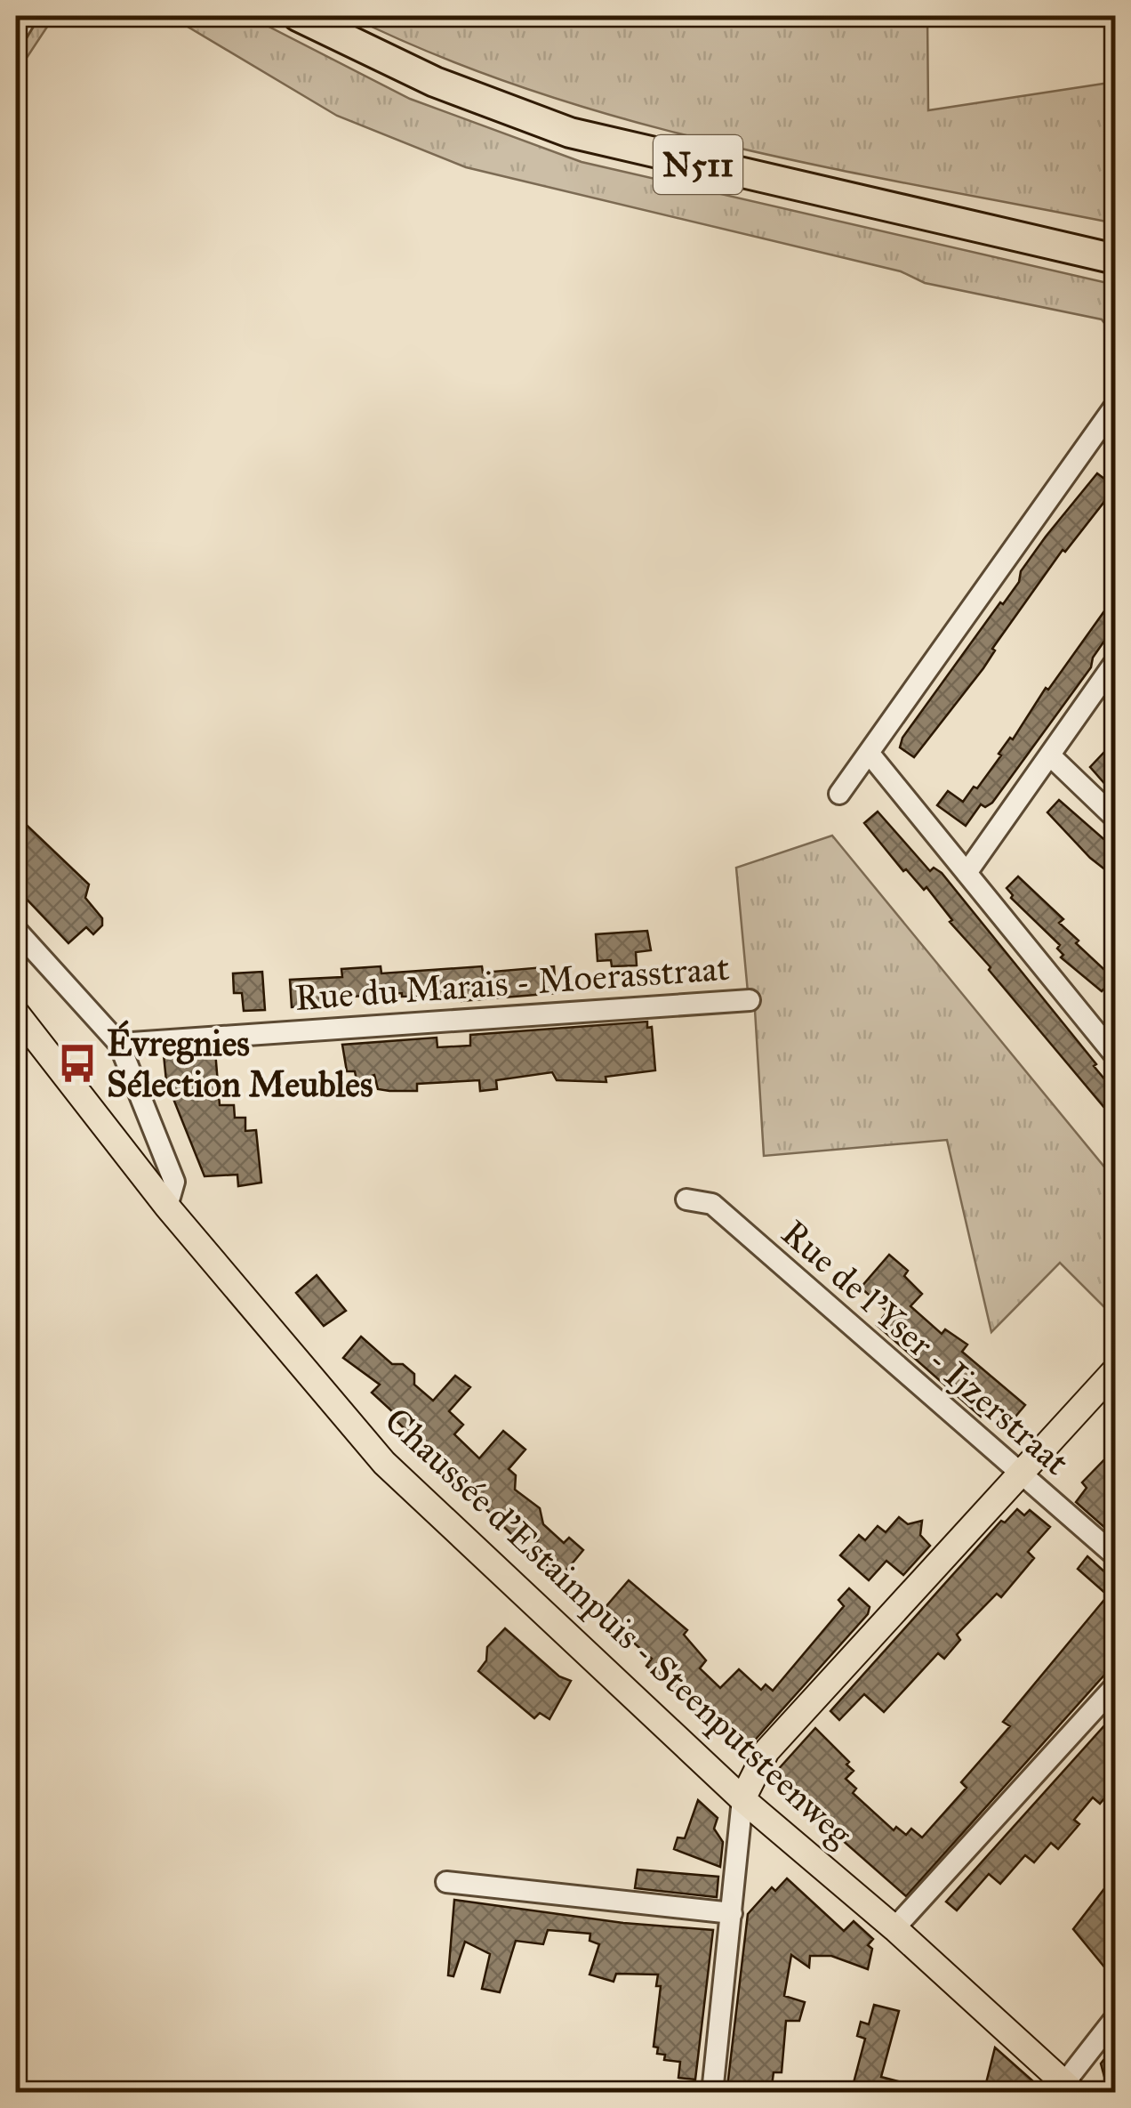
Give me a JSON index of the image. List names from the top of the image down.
{
  "streets": {
    "highway": ["N511"],
    "main road": ["Chaussée d'Estaimpuis - Steenputsteenweg"],
    "street": ["Rue du Marais - Moerasstraat", "Rue de l'Yser - Ijzerstraat"]
  },
  "places": {
    "bus stop": ["Évregnies Sélection Meubles"]
  }
}
